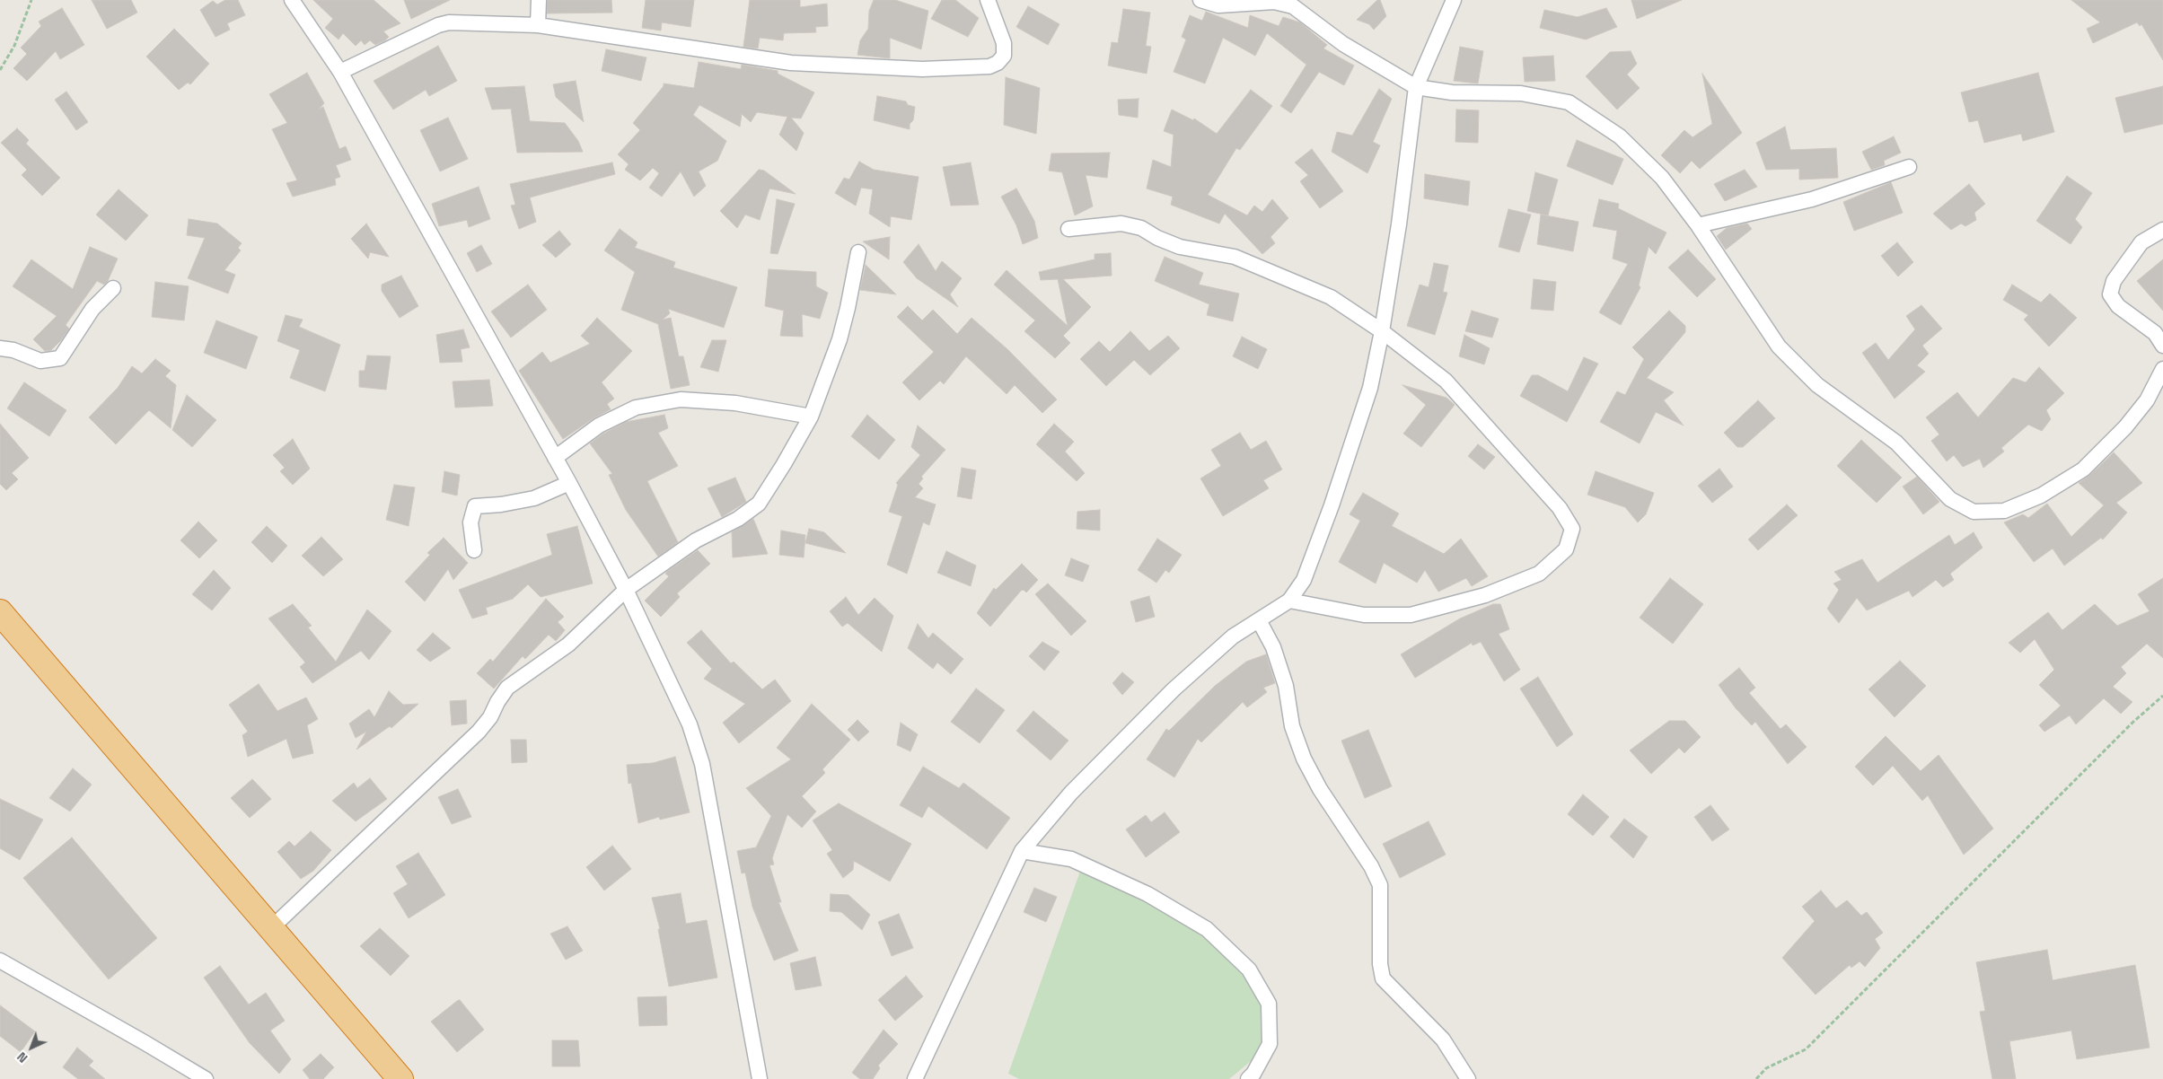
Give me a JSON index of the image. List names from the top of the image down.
{
  "north": "bottom left"
}
